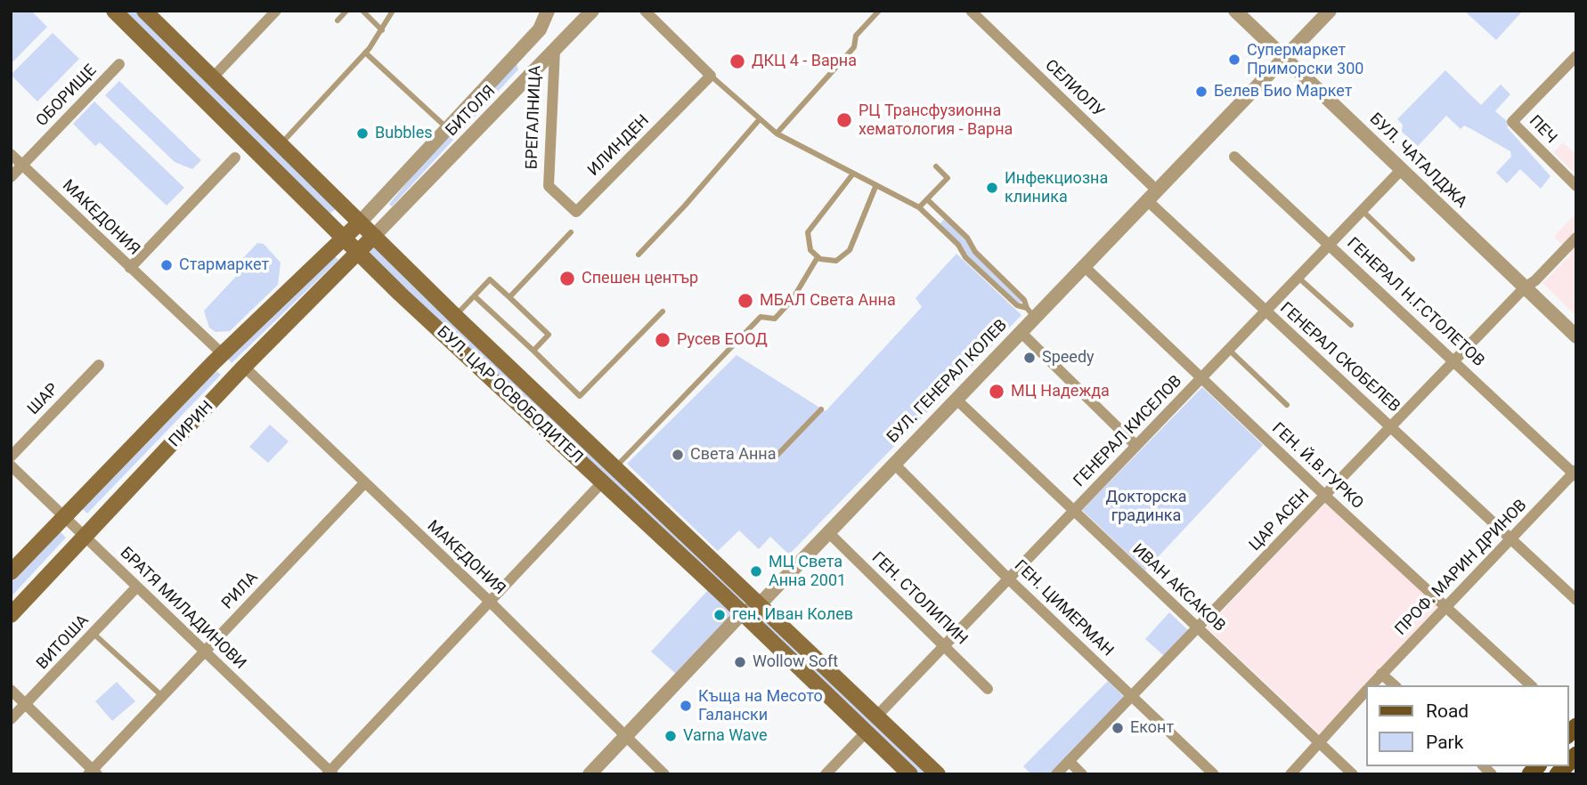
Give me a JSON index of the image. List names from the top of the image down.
{
  "streets": {
    "main road": ["БУЛ. ЦАР ОСВОБОДИТЕЛ", "ПИРИН"],
    "street": [
      "СЕЛИОЛУ",
      "ОБОРИЩЕ",
      "БИТОЛЯ",
      "БРЕГАЛНИЦА",
      "ПЕЧ",
      "ИЛИНДЕН",
      "БУЛ. ЧАТАЛДЖА",
      "МАКЕДОНИЯ",
      "ГЕНЕРАЛ Н.Г.СТОЛЕТОВ",
      "ГЕНЕРАЛ СКОБЕЛЕВ",
      "БУЛ. ГЕНЕРАЛ КОЛЕВ",
      "ШАР",
      "ГЕНЕРАЛ КИСЕЛОВ",
      "ГЕН. Й.В.ГУРКО",
      "ЦАР АСЕН",
      "ПРОФ. МАРИН ДРИНОВ",
      "ИВАН АКСАКОВ",
      "РИЛА",
      "ГЕН. СТОЛИПИН",
      "БРАТЯ МИЛАДИНОВИ",
      "ГЕН. ЦИМЕРМАН",
      "ВИТОША"
    ]
  },
  "crossings": [
    ["СЕЛИОЛУ", "ГЕНЕРАЛ СКОБЕЛЕВ"],
    ["СЕЛИОЛУ", "БУЛ. ГЕНЕРАЛ КОЛЕВ"],
    ["ОБОРИЩЕ", "МАКЕДОНИЯ"],
    ["БИТОЛЯ", "БРЕГАЛНИЦА"],
    ["БИТОЛЯ", "БУЛ. ЦАР ОСВОБОДИТЕЛ"],
    ["БИТОЛЯ", "ПИРИН"],
    ["БРЕГАЛНИЦА", "ИЛИНДЕН"],
    ["БУЛ. ЧАТАЛДЖА", "БУЛ. ГЕНЕРАЛ КОЛЕВ"],
    ["БУЛ. ЧАТАЛДЖА", "ГЕНЕРАЛ КИСЕЛОВ"],
    ["БУЛ. ЧАТАЛДЖА", "ЦАР АСЕН"],
    ["МАКЕДОНИЯ", "БУЛ. ГЕНЕРАЛ КОЛЕВ"],
    ["МАКЕДОНИЯ", "ПИРИН"],
    ["МАКЕДОНИЯ", "РИЛА"],
    ["ГЕНЕРАЛ Н.Г.СТОЛЕТОВ", "ГЕНЕРАЛ КИСЕЛОВ"],
    ["ГЕНЕРАЛ Н.Г.СТОЛЕТОВ", "ЦАР АСЕН"],
    ["ГЕНЕРАЛ Н.Г.СТОЛЕТОВ", "ПРОФ. МАРИН ДРИНОВ"],
    ["ГЕНЕРАЛ СКОБЕЛЕВ", "БУЛ. ГЕНЕРАЛ КОЛЕВ"],
    ["ГЕНЕРАЛ СКОБЕЛЕВ", "ГЕНЕРАЛ КИСЕЛОВ"],
    ["ГЕНЕРАЛ СКОБЕЛЕВ", "ЦАР АСЕН"],
    ["ГЕНЕРАЛ СКОБЕЛЕВ", "ПРОФ. МАРИН ДРИНОВ"],
    ["БУЛ. ГЕНЕРАЛ КОЛЕВ", "БУЛ. ЦАР ОСВОБОДИТЕЛ"],
    ["БУЛ. ГЕНЕРАЛ КОЛЕВ", "ГЕН. Й.В.ГУРКО"],
    ["БУЛ. ГЕНЕРАЛ КОЛЕВ", "ИВАН АКСАКОВ"],
    ["БУЛ. ГЕНЕРАЛ КОЛЕВ", "ГЕН. СТОЛИПИН"],
    ["БУЛ. ГЕНЕРАЛ КОЛЕВ", "ГЕН. ЦИМЕРМАН"],
    ["БУЛ. ЦАР ОСВОБОДИТЕЛ", "ПИРИН"],
    ["БУЛ. ЦАР ОСВОБОДИТЕЛ", "ГЕНЕРАЛ КИСЕЛОВ"],
    ["ПИРИН", "БРАТЯ МИЛАДИНОВИ"],
    ["ГЕНЕРАЛ КИСЕЛОВ", "ГЕН. Й.В.ГУРКО"],
    ["ГЕНЕРАЛ КИСЕЛОВ", "ИВАН АКСАКОВ"],
    ["ГЕНЕРАЛ КИСЕЛОВ", "ГЕН. СТОЛИПИН"],
    ["ГЕНЕРАЛ КИСЕЛОВ", "ГЕН. ЦИМЕРМАН"],
    ["ГЕН. Й.В.ГУРКО", "ЦАР АСЕН"],
    ["ГЕН. Й.В.ГУРКО", "ПРОФ. МАРИН ДРИНОВ"],
    ["ЦАР АСЕН", "ИВАН АКСАКОВ"],
    ["ЦАР АСЕН", "ГЕН. ЦИМЕРМАН"],
    ["ПРОФ. МАРИН ДРИНОВ", "ИВАН АКСАКОВ"],
    ["РИЛА", "БРАТЯ МИЛАДИНОВИ"],
    ["БРАТЯ МИЛАДИНОВИ", "ВИТОША"]
  ],
  "parks": ["Докторска градинка"],
  "places": [
    "Супермаркет Приморски 300",
    "ДКЦ 4 - Варна",
    "Белев Био Маркет",
    "РЦ Трансфузионна хематология - Варна",
    "Bubbles",
    "Инфекциозна клиника",
    "Стармаркет",
    "Спешен център",
    "МБАЛ Света Анна",
    "Русев ЕООД",
    "Speedy",
    "МЦ Надежда",
    "Света Анна",
    "МЦ Света Анна 2001",
    "ген. Иван Колев",
    "Wollow Soft",
    "Къща на Месото Галански",
    "Еконт",
    "Varna Wave"
  ],
  "legend": ["Road", "Park"]
}
